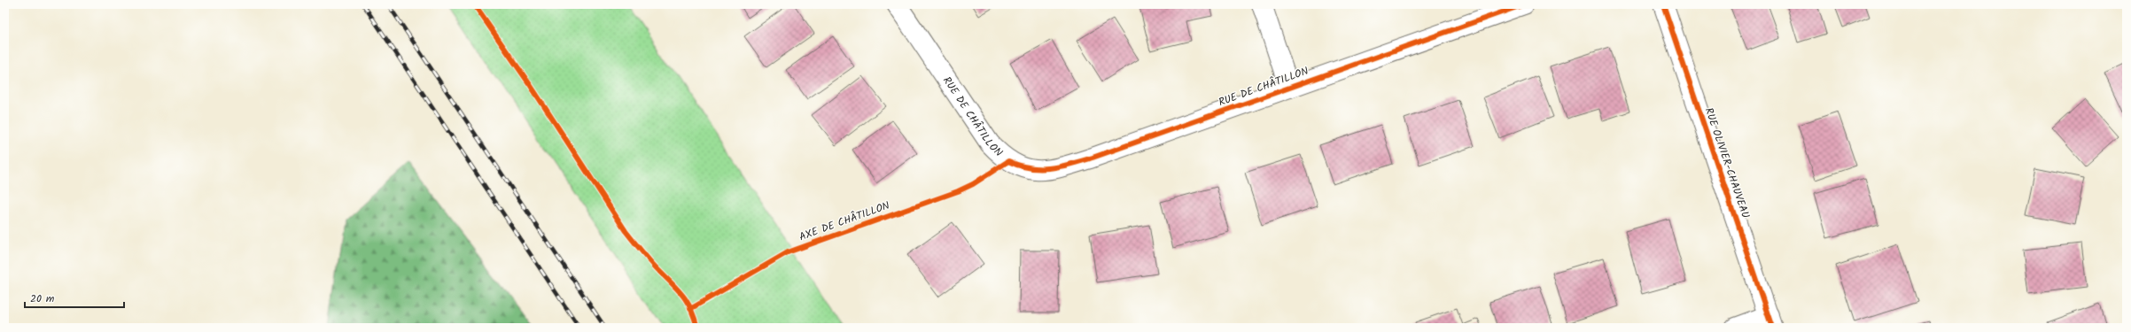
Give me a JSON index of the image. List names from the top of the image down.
{
  "streets": {
    "street": ["RUE DE CHÂTILLON", "RUE OLIVIER-CHAUVEAU"],
    "cycle path": ["AXE DE CHÂTILLON"]
  },
  "scale_bar": "20 m"
}
